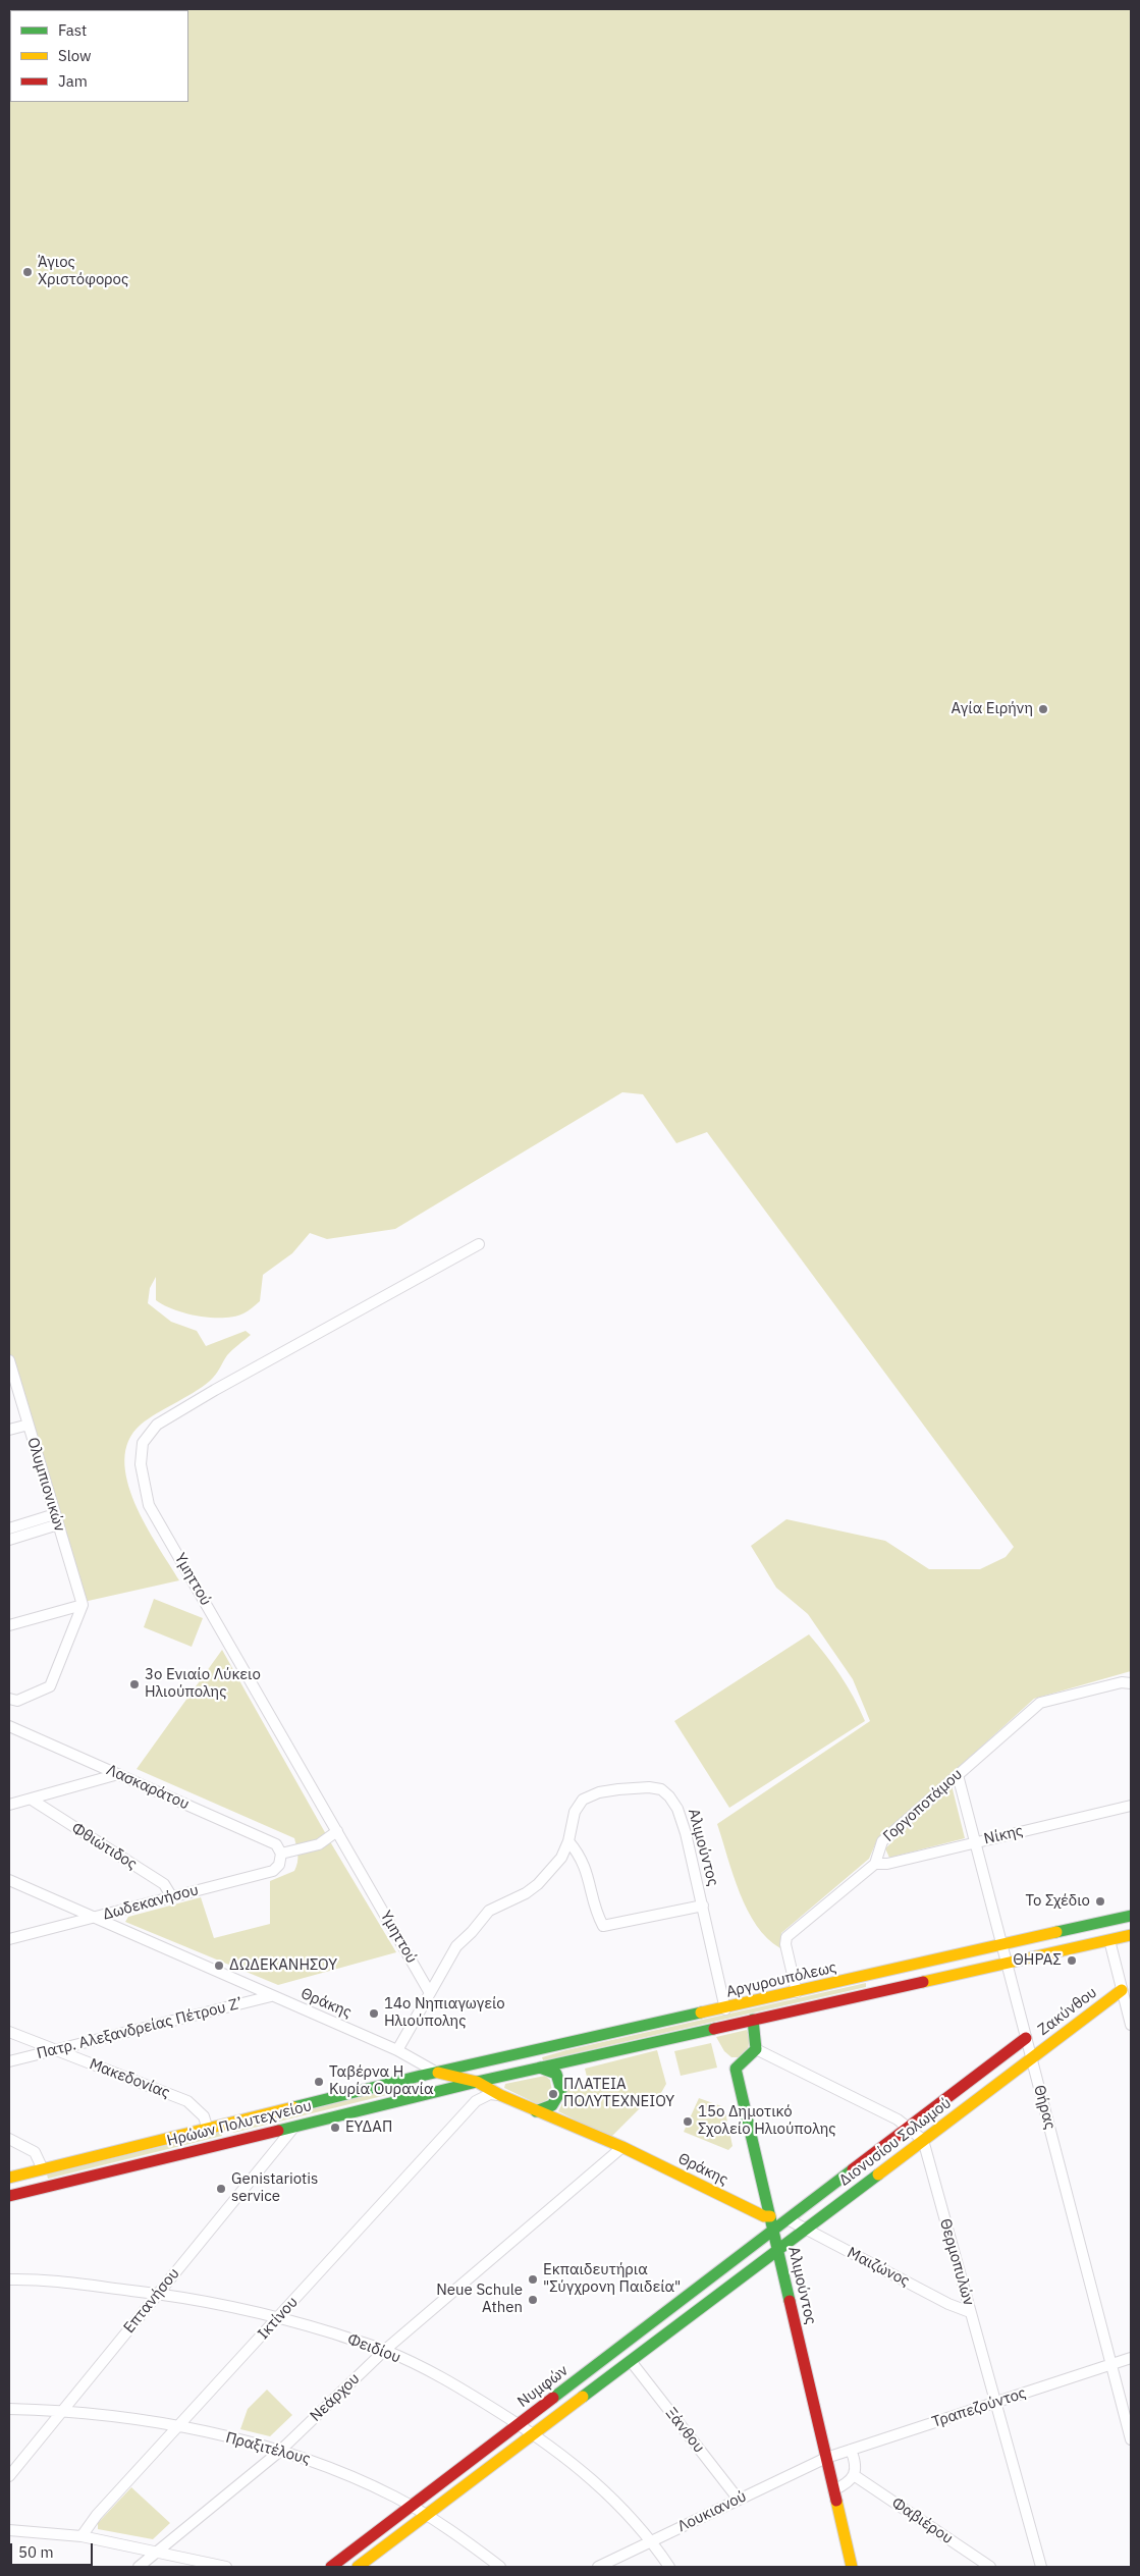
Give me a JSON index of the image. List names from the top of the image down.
{
  "streets": {
    "street": [
      "Ολυμπιονικών",
      "Υμηττού",
      "Λασκαράτου",
      "Γοργοποτάμου",
      "Νίκης",
      "Φθιώτιδος",
      "Αλιμούντος",
      "Δωδεκανήσου",
      "Αργυρουπόλεως",
      "Θράκης",
      "Ζακύνθου",
      "Πατρ. Αλεξανδρείας Πέτρου Ζ’",
      "Μακεδονίας",
      "Θήρας",
      "Ηρώων Πολυτεχνείου",
      "Διονυσίου Σολωμού",
      "Θερμοπυλών",
      "Μαιζώνος",
      "Επτανήσου",
      "Ικτίνου",
      "Φειδίου",
      "Νυμφών",
      "Νεάρχου",
      "Τραπεζούντος",
      "Ξάνθου",
      "Πραξιτέλους",
      "Λουκιανού",
      "Φαβιέρου"
    ]
  },
  "crossings": [
    ["Υμηττού", "Αλιμούντος"],
    ["Λασκαράτου", "Δωδεκανήσου"],
    ["Γοργοποτάμου", "Νίκης"],
    ["Γοργοποτάμου", "Θήρας"],
    ["Νίκης", "Θήρας"],
    ["Φθιώτιδος", "Δωδεκανήσου"],
    ["Αλιμούντος", "Αργυρουπόλεως"],
    ["Αλιμούντος", "Θράκης"],
    ["Αλιμούντος", "Διονυσίου Σολωμού"],
    ["Αλιμούντος", "Νυμφών"],
    ["Αλιμούντος", "Τραπεζούντος"],
    ["Αλιμούντος", "Λουκιανού"],
    ["Δωδεκανήσου", "Θράκης"],
    ["Αργυρουπόλεως", "Θράκης"],
    ["Αργυρουπόλεως", "Θήρας"],
    ["Αργυρουπόλεως", "Ηρώων Πολυτεχνείου"],
    ["Θράκης", "Πατρ. Αλεξανδρείας Πέτρου Ζ’"],
    ["Θράκης", "Ηρώων Πολυτεχνείου"],
    ["Θράκης", "Νεάρχου"],
    ["Ζακύνθου", "Θήρας"],
    ["Ζακύνθου", "Διονυσίου Σολωμού"],
    ["Πατρ. Αλεξανδρείας Πέτρου Ζ’", "Μακεδονίας"],
    ["Μακεδονίας", "Ηρώων Πολυτεχνείου"],
    ["Θήρας", "Διονυσίου Σολωμού"],
    ["Θήρας", "Τραπεζούντος"],
    ["Ηρώων Πολυτεχνείου", "Επτανήσου"],
    ["Διονυσίου Σολωμού", "Θερμοπυλών"],
    ["Διονυσίου Σολωμού", "Μαιζώνος"],
    ["Διονυσίου Σολωμού", "Νυμφών"],
    ["Θερμοπυλών", "Μαιζώνος"],
    ["Θερμοπυλών", "Τραπεζούντος"],
    ["Επτανήσου", "Φειδίου"],
    ["Επτανήσου", "Πραξιτέλους"],
    ["Ικτίνου", "Φειδίου"],
    ["Ικτίνου", "Πραξιτέλους"],
    ["Φειδίου", "Νυμφών"],
    ["Φειδίου", "Νεάρχου"],
    ["Φειδίου", "Λουκιανού"],
    ["Νυμφών", "Πραξιτέλους"],
    ["Νεάρχου", "Πραξιτέλους"],
    ["Τραπεζούντος", "Λουκιανού"],
    ["Ξάνθου", "Λουκιανού"]
  ],
  "places": [
    "Άγιος Χριστόφορος",
    "Αγία Ειρήνη",
    "3ο Ενιαίο Λύκειο Ηλιούπολης",
    "Το Σχέδιο",
    "ΘΗΡΑΣ",
    "ΔΩΔΕΚΑΝΗΣΟΥ",
    "14ο Νηπιαγωγείο Ηλιούπολης",
    "Ταβέρνα Η Κυρία Ουρανία",
    "ΠΛΑΤΕΙΑ ΠΟΛΥΤΕΧΝΕΙΟΥ",
    "15ο Δημοτικό Σχολείο Ηλιούπολης",
    "ΕΥΔΑΠ",
    "Genistariotis service",
    "Εκπαιδευτήρια \"Σύγχρονη Παιδεία\"",
    "Neue Schule Athen"
  ],
  "legend": ["Fast", "Slow", "Jam"],
  "scale_bar": "50 m"
}
